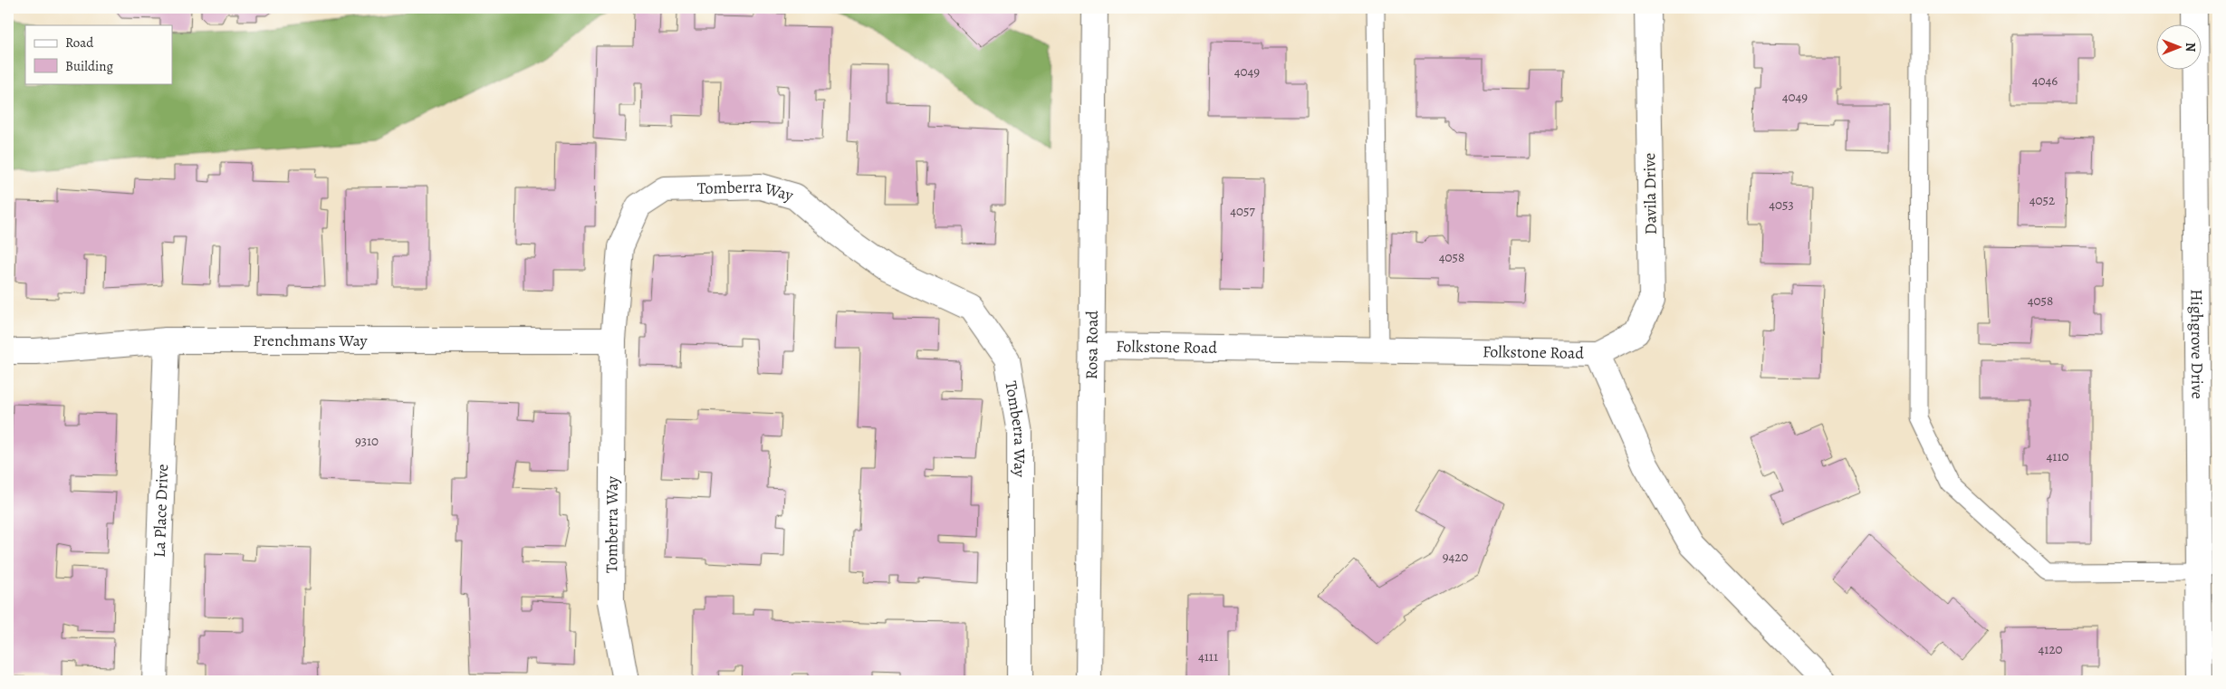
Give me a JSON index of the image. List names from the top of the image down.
{
  "streets": {
    "street": [
      "Davila Drive",
      "Tomberra Way",
      "Frenchmans Way",
      "Highgrove Drive",
      "Rosa Road",
      "Folkstone Road",
      "La Place Drive"
    ]
  },
  "crossings": [
    ["Davila Drive", "Folkstone Road"],
    ["Tomberra Way", "Frenchmans Way"],
    ["Frenchmans Way", "La Place Drive"],
    ["Rosa Road", "Folkstone Road"]
  ],
  "house_numbers": [
    "4049",
    "4046",
    "4049",
    "4052",
    "4053",
    "4057",
    "4058",
    "4058",
    "9310",
    "4110",
    "9420",
    "4120",
    "4111"
  ],
  "legend": ["Road", "Building"],
  "north": "right"
}
